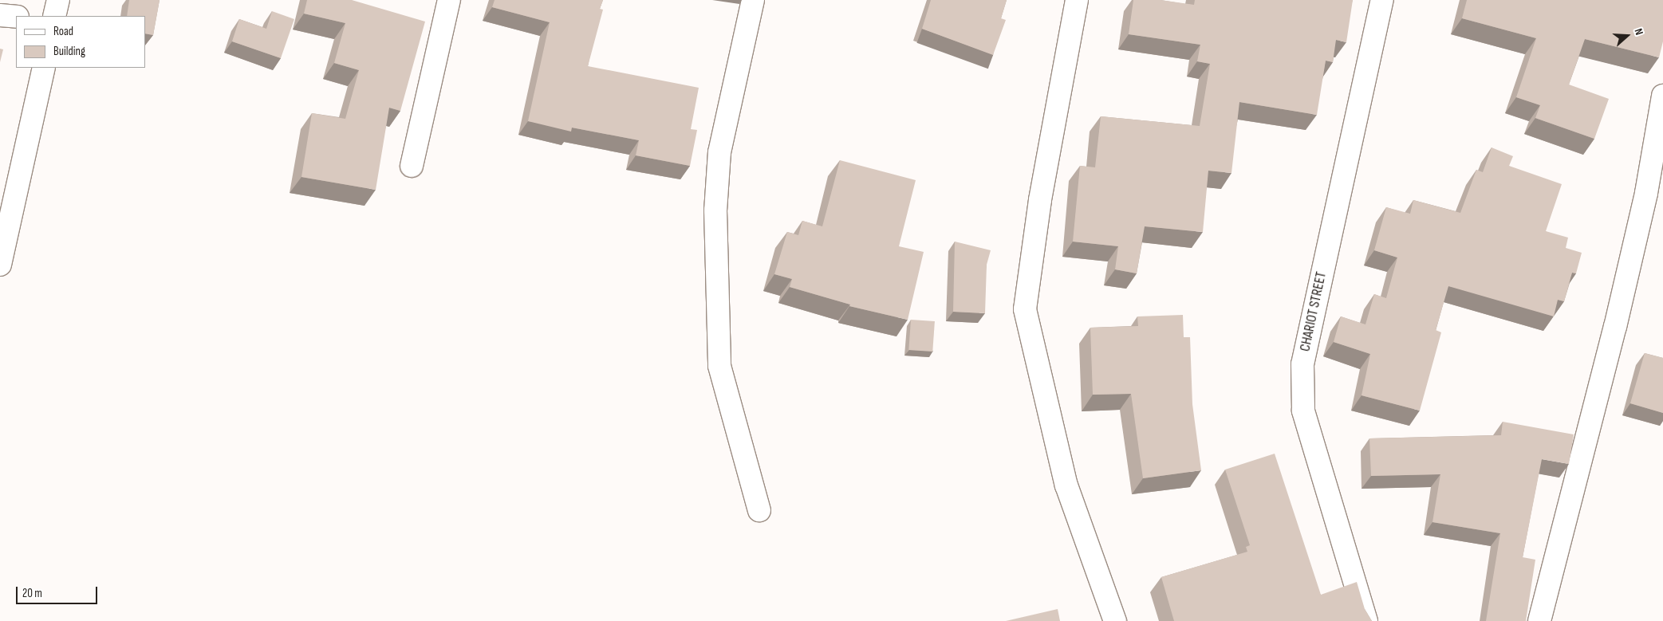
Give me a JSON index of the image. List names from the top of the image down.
{
  "streets": {
    "street": ["CHARIOT STREET"]
  },
  "legend": ["Road", "Building"],
  "scale_bar": "20 m",
  "north": "right"
}
